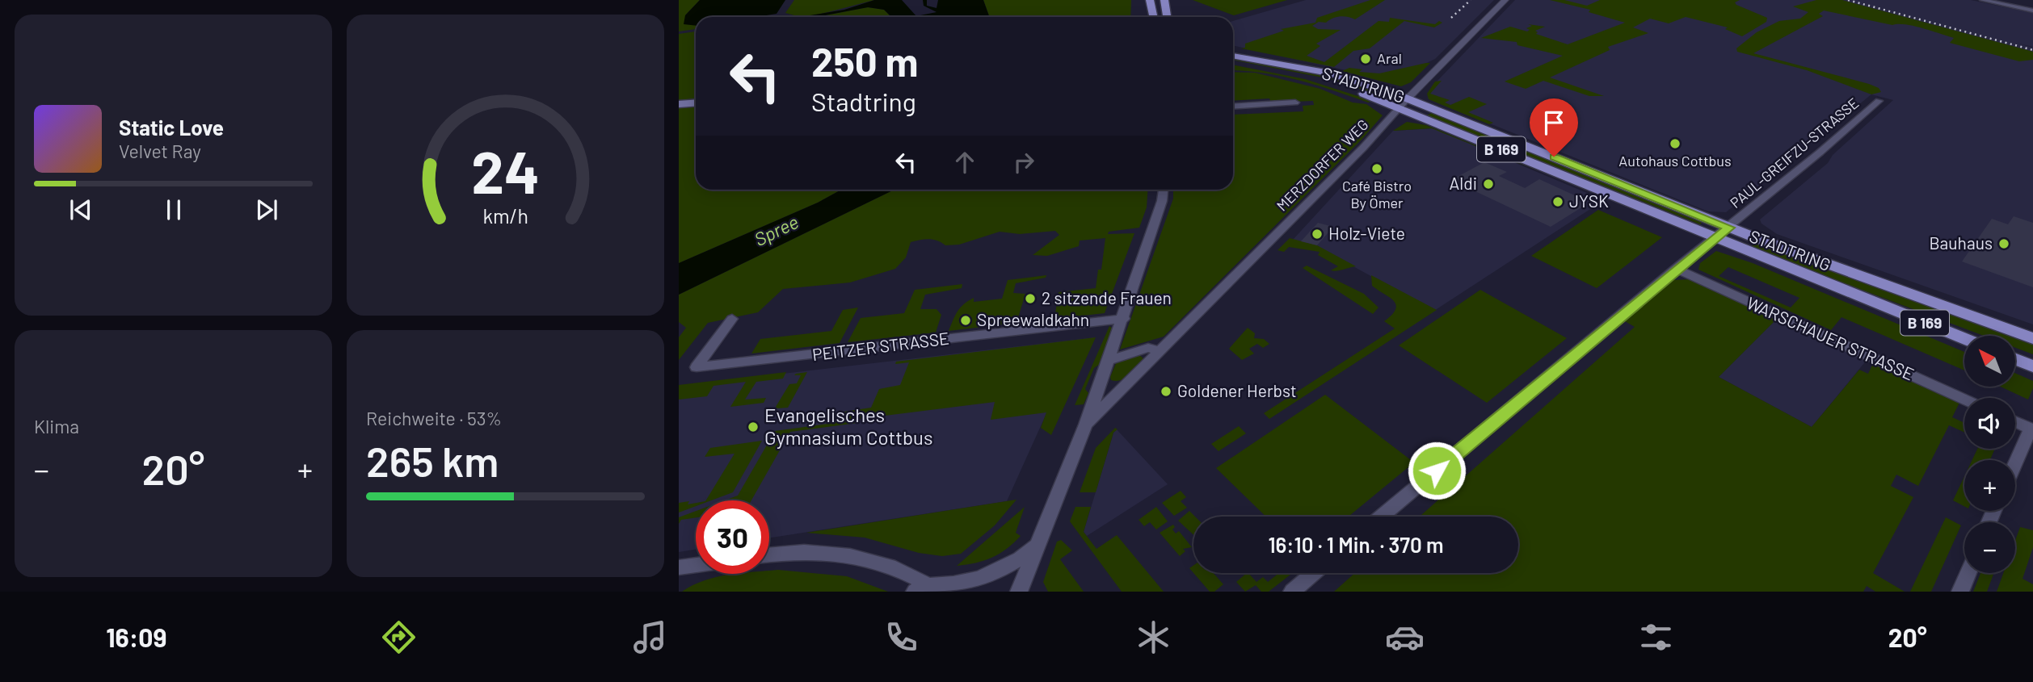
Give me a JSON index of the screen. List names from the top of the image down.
{
  "streets": {
    "main road": ["STADTRING", "B 169"],
    "street": [
      "PAUL-GREIFZU-STRASSE",
      "MERZDORFER WEG",
      "WARSCHAUER STRASSE",
      "PEITZER STRASSE"
    ]
  },
  "crossings": [
    ["STADTRING", "PAUL-GREIFZU-STRASSE"],
    ["STADTRING", "MERZDORFER WEG"]
  ],
  "water": ["Spree"],
  "places": [
    "Aral",
    "Autohaus Cottbus",
    "Café Bistro By Ömer",
    "Aldi",
    "JYSK",
    "Holz-Viete",
    "Bauhaus",
    "2 sitzende Frauen",
    "Spreewaldkahn",
    "Goldener Herbst",
    "Evangelisches Gymnasium Cottbus"
  ],
  "north": "top left",
  "page": {
    "turn": ["250 m", "Stadtring"],
    "song": ["Static Love", "Velvet Ray"],
    "tile": [
      "Klima",
      ["Reichweite · 53%", "265 km"]
    ],
    "map_buttons": ["+", "−"],
    "heat": ["−", "20°", "+"],
    "limit": "30",
    "trip": "16:10 · 1 Min. · 370 m",
    "tabs": ["16:09", "20°"],
    "gauge": ["24", "km/h"]
  }
}
